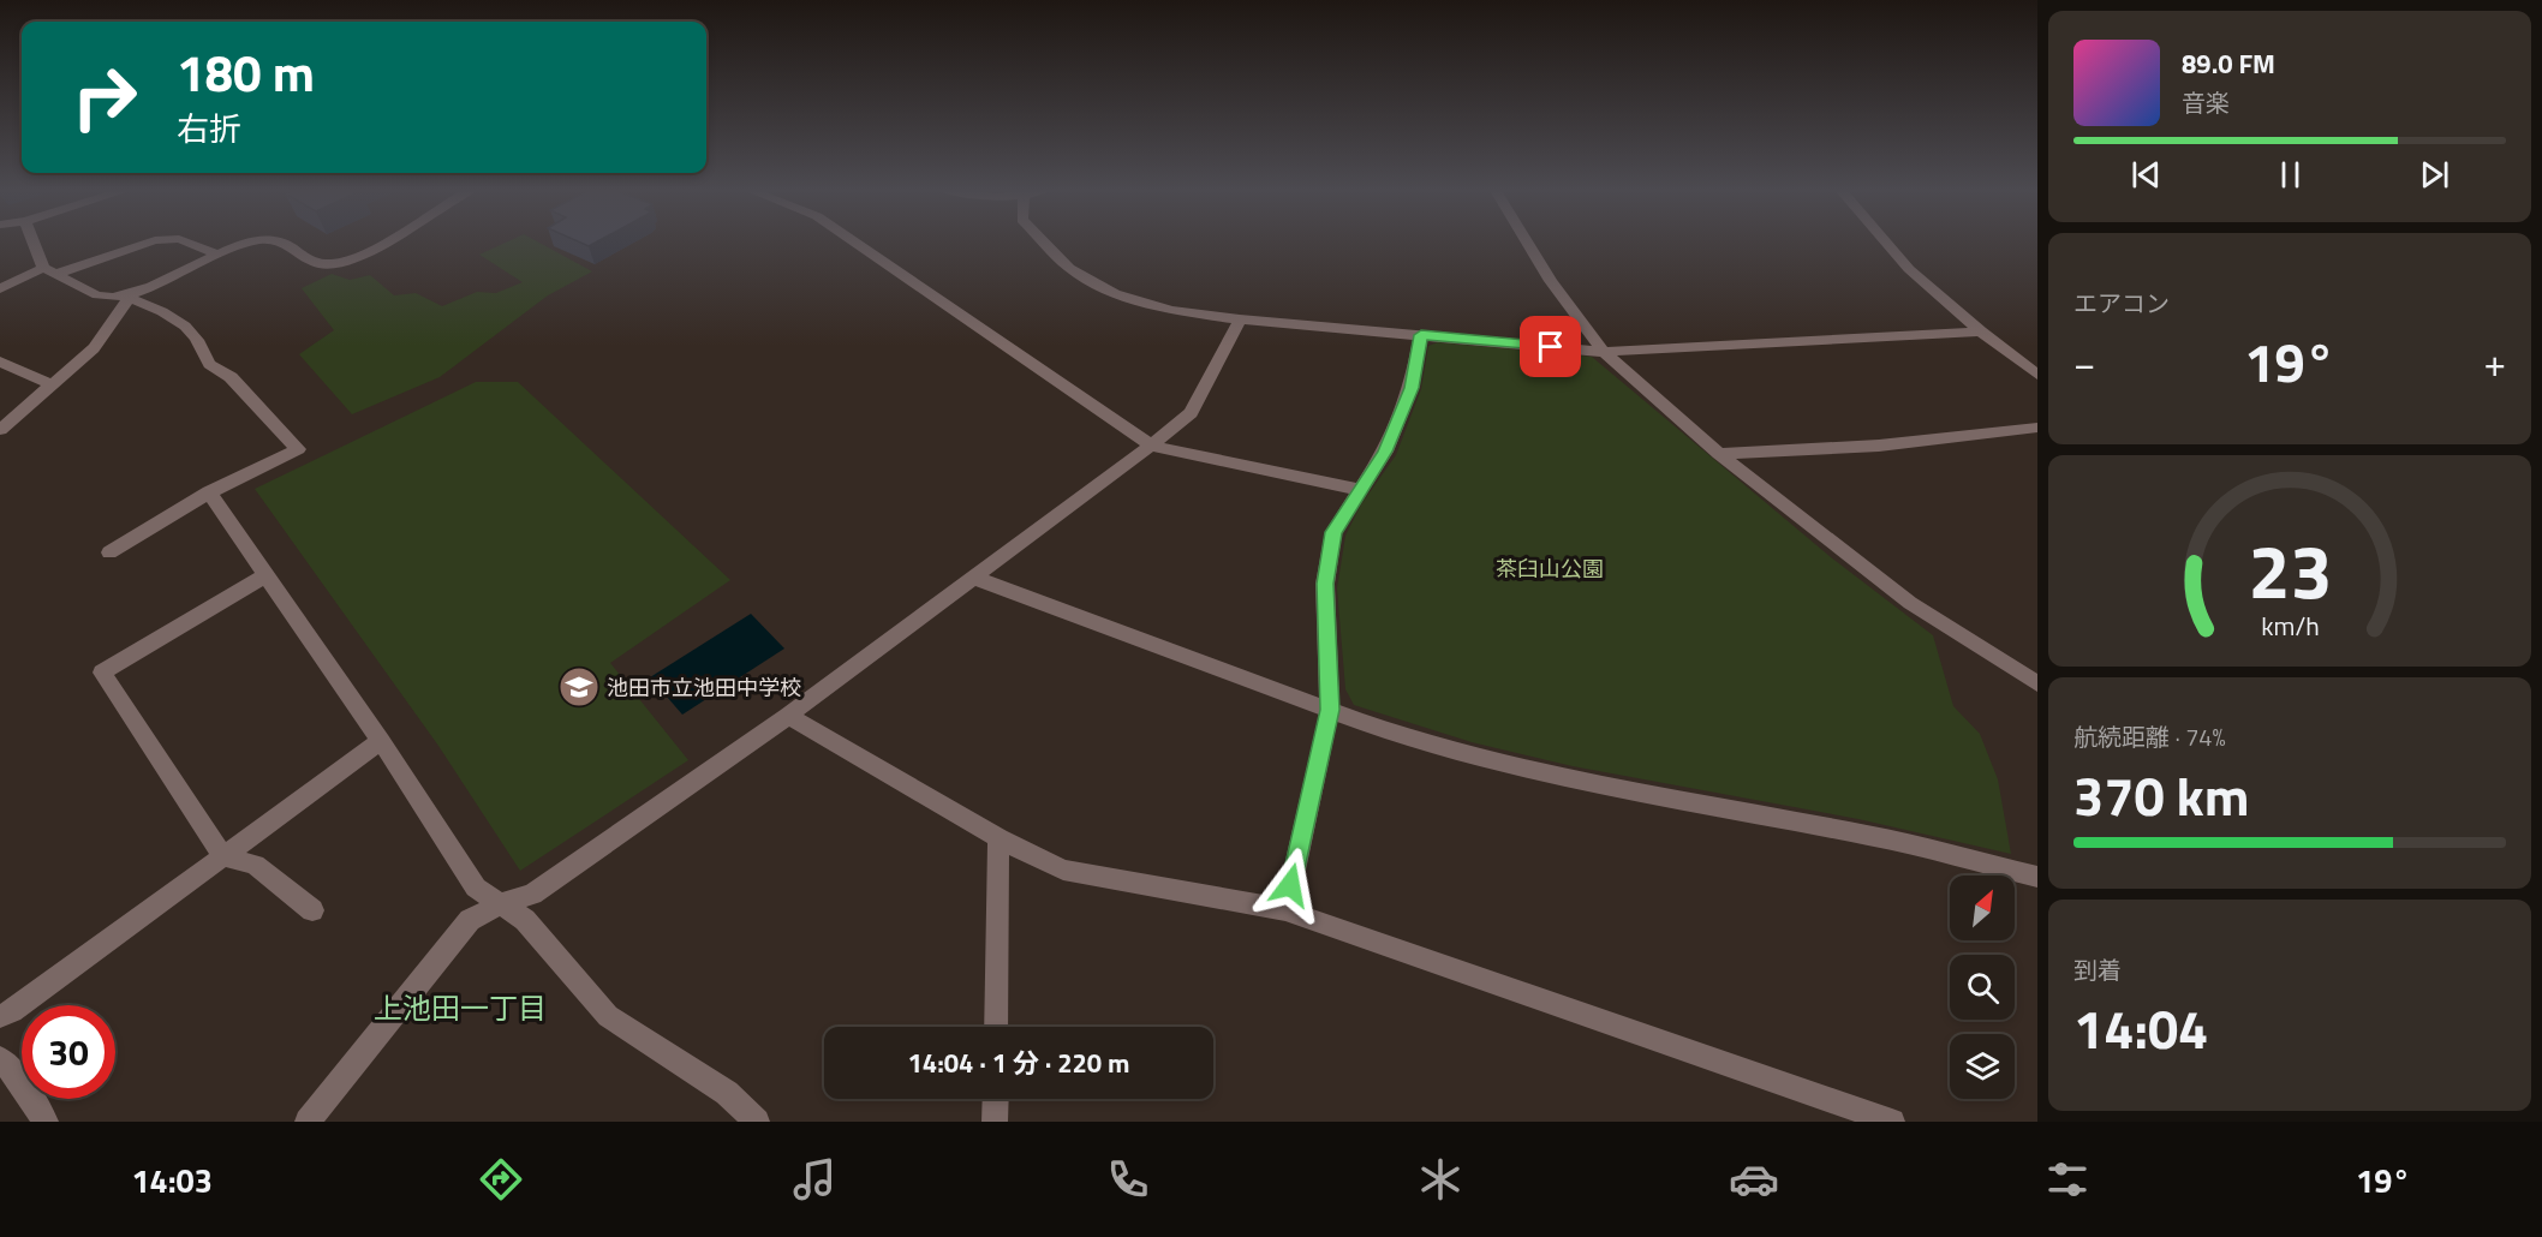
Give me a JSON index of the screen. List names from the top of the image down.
{
  "districts": ["上池田一丁目"],
  "parks": ["茶臼山公園"],
  "places": {
    "school or university": ["池田市立池田中学校"]
  },
  "north": "top right",
  "page": {
    "turn": ["180 m", "右折"],
    "song": ["89.0 FM", "音楽"],
    "tile": [
      "エアコン",
      ["航続距離 · 74%", "370 km"],
      ["到着", "14:04"]
    ],
    "heat": ["−", "19°", "+"],
    "limit": "30",
    "trip": "14:04 · 1 分 · 220 m",
    "tabs": ["14:03", "19°"],
    "gauge": ["23", "km/h"]
  }
}
